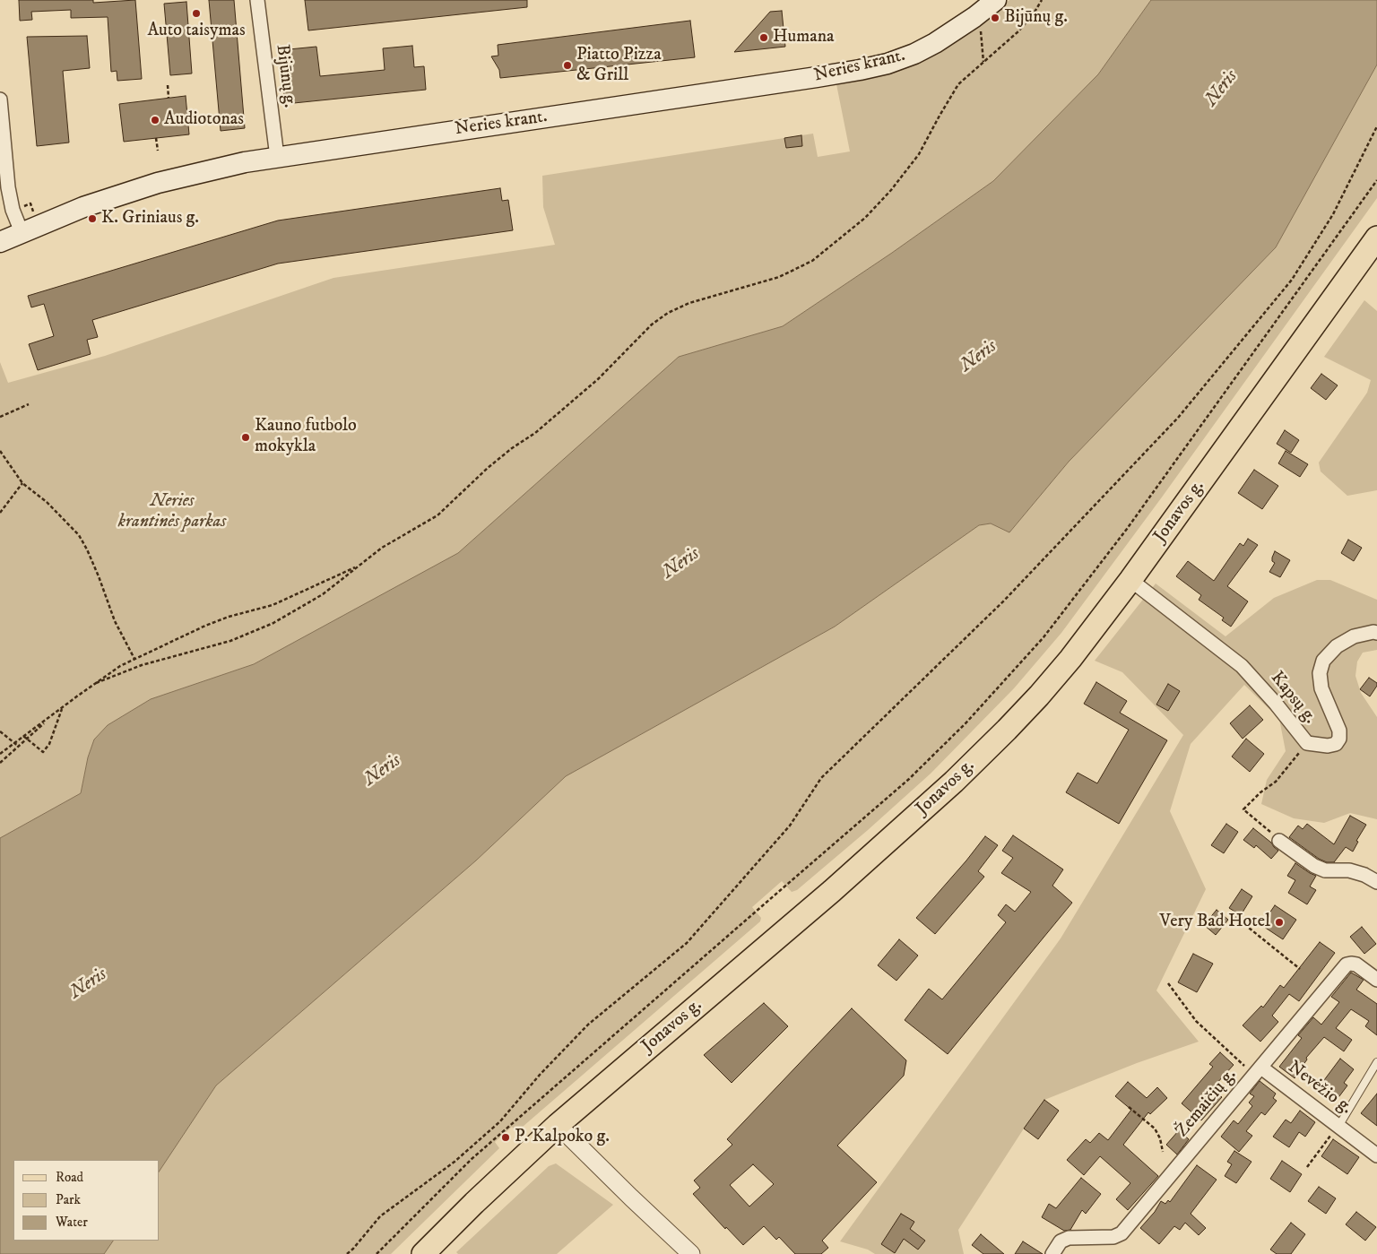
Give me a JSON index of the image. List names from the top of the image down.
{
  "streets": {
    "main road": ["Neries krant.", "Jonavos g."],
    "street": [
      "Bijūnų g.",
      "Kapsų g.",
      "Nevėžio g.",
      "Žemaičių g."
    ]
  },
  "crossings": [
    ["Neries krant.", "Bijūnų g."],
    ["Jonavos g.", "Kapsų g."],
    ["Nevėžio g.", "Žemaičių g."]
  ],
  "water": ["Neris"],
  "parks": ["Neries krantinės parkas"],
  "places": [
    "Auto taisymas",
    "Bijūnų g.",
    "Humana",
    "Piatto Pizza & Grill",
    "Audiotonas",
    "K. Griniaus g.",
    "Kauno futbolo mokykla",
    "Very Bad Hotel",
    "P. Kalpoko g."
  ],
  "legend": ["Road", "Park", "Water"]
}
